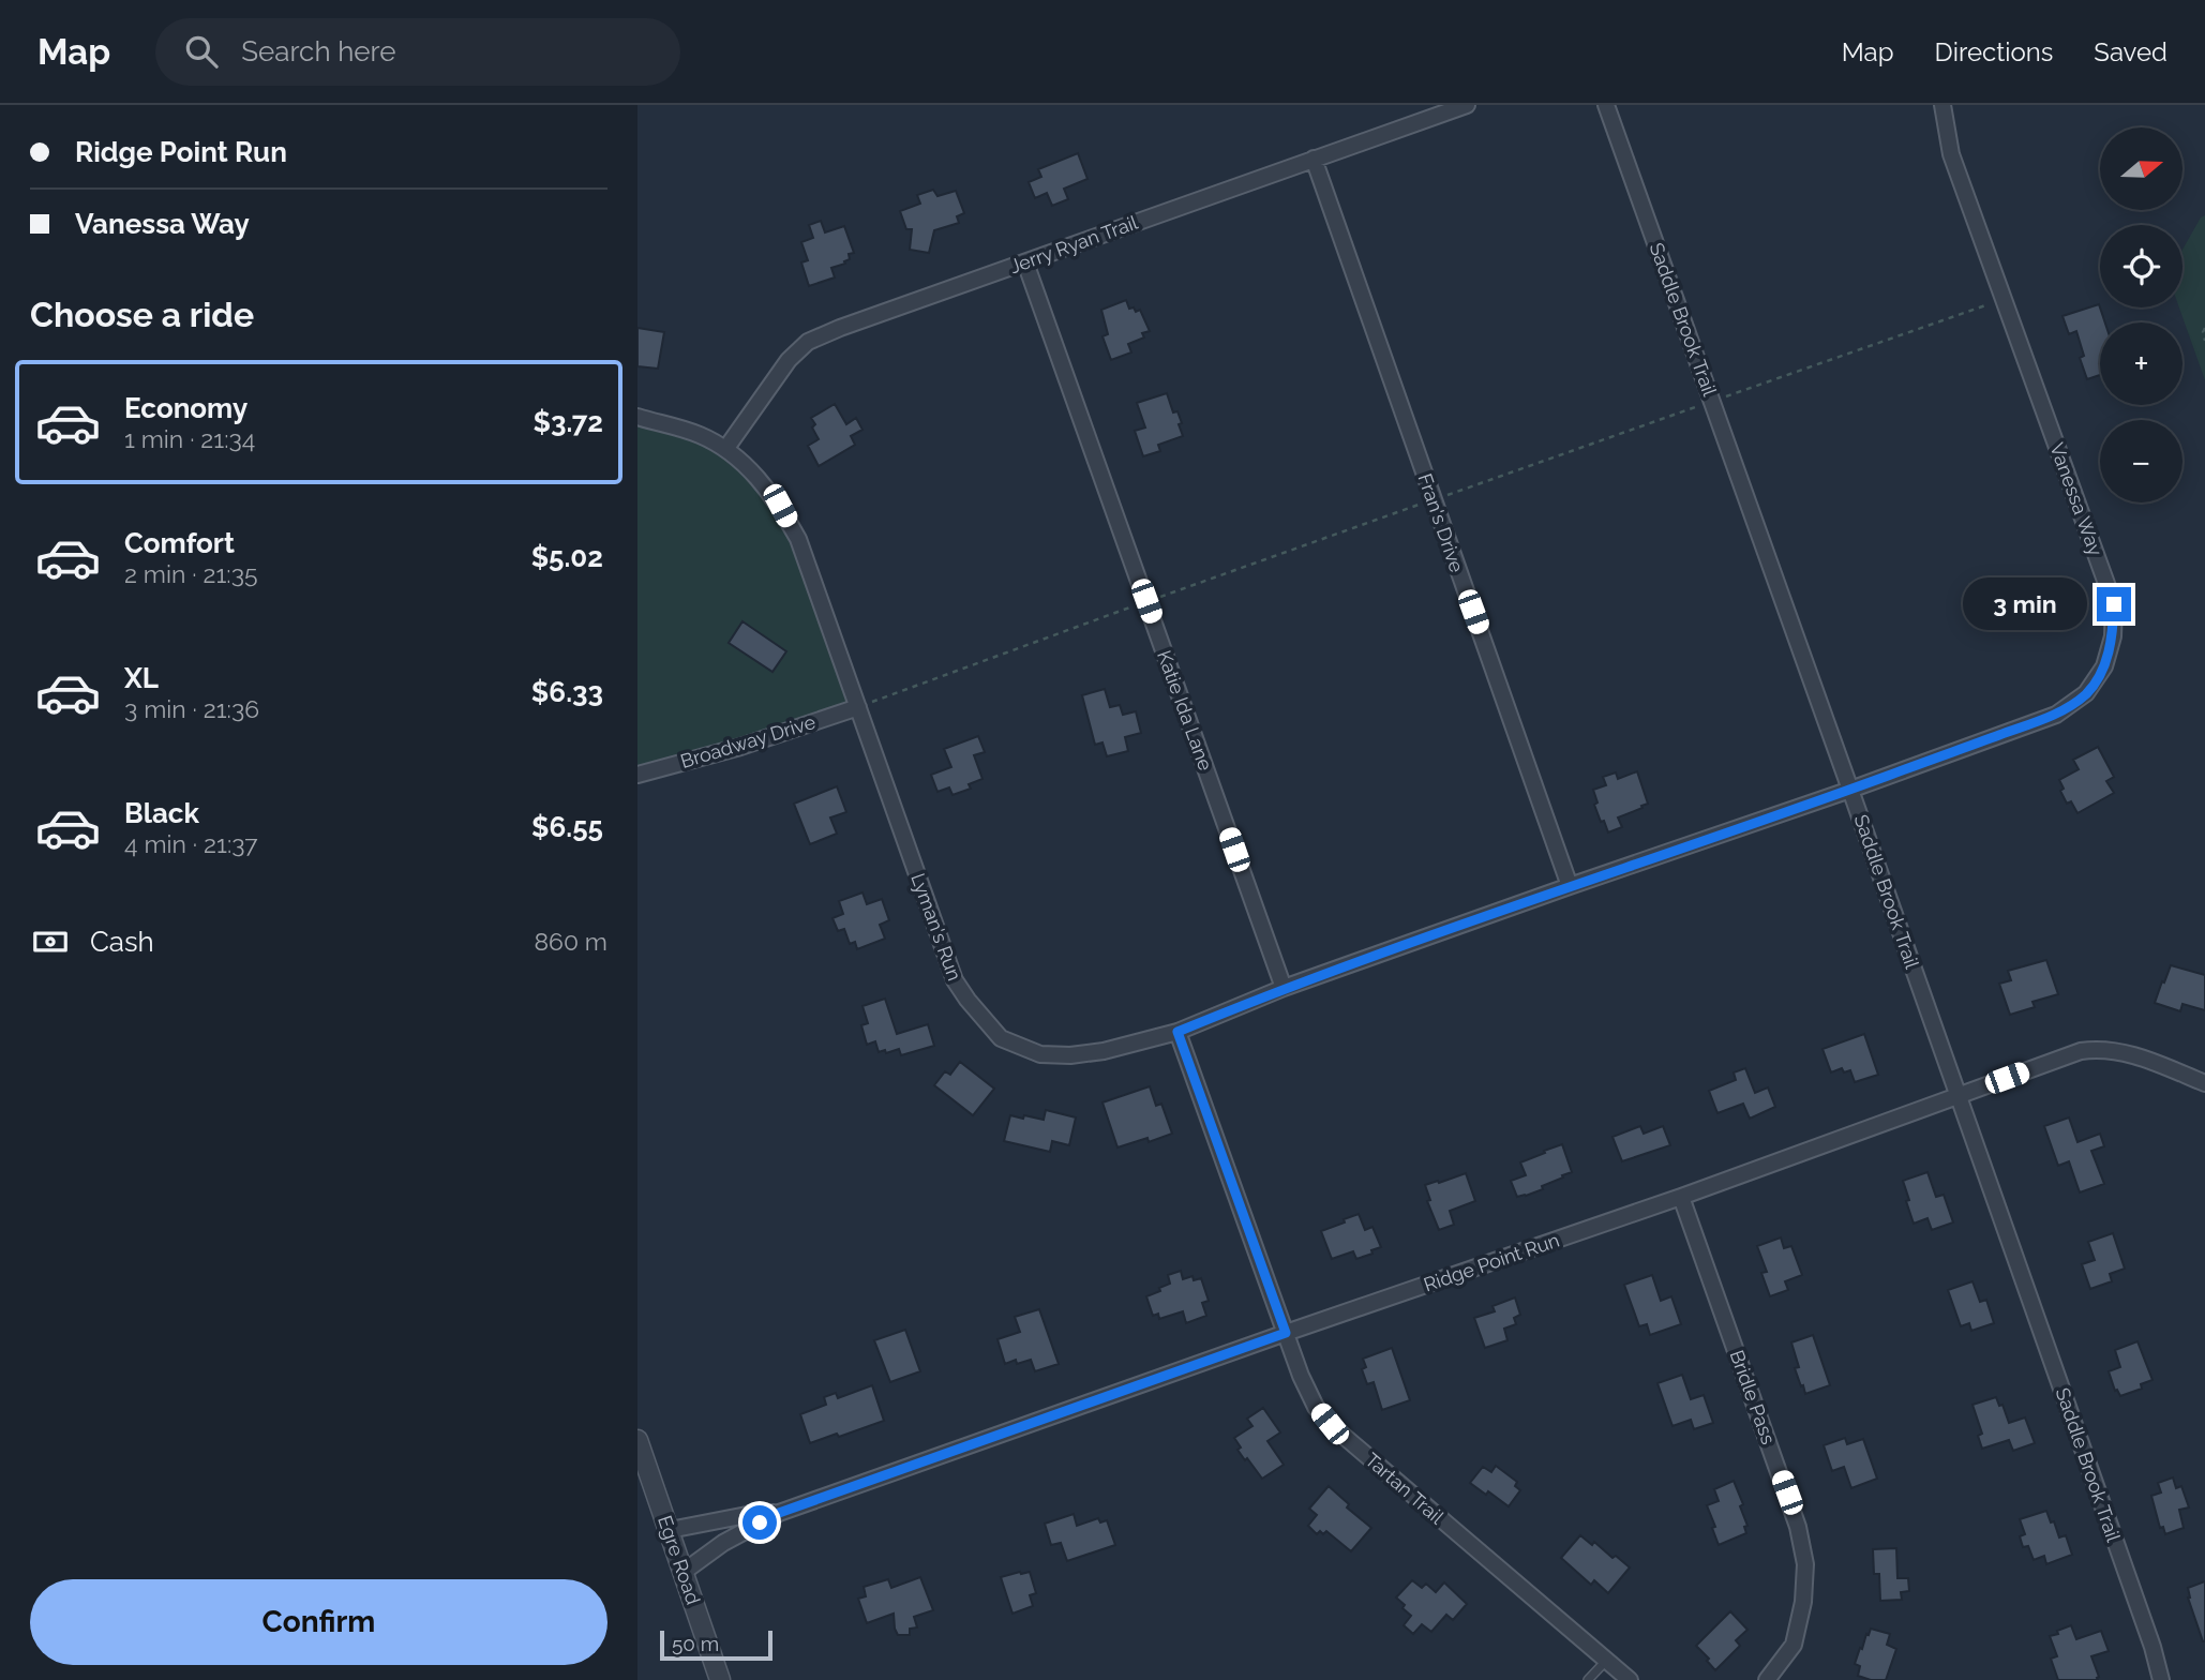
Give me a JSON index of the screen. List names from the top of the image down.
{
  "streets": {
    "street": [
      "Jerry Ryan Trail",
      "Saddle Brook Trail",
      "Vanessa Way",
      "Fran's Drive",
      "Katie Ida Lane",
      "Broadway Drive",
      "Lyman's Run",
      "Ridge Point Run",
      "Bridle Pass",
      "Tartan Trail",
      "Egre Road"
    ]
  },
  "crossings": [
    ["Jerry Ryan Trail", "Fran's Drive"],
    ["Jerry Ryan Trail", "Katie Ida Lane"],
    ["Jerry Ryan Trail", "Lyman's Run"],
    ["Saddle Brook Trail", "Vanessa Way"],
    ["Saddle Brook Trail", "Lyman's Run"],
    ["Saddle Brook Trail", "Ridge Point Run"],
    ["Vanessa Way", "Lyman's Run"],
    ["Fran's Drive", "Lyman's Run"],
    ["Katie Ida Lane", "Lyman's Run"],
    ["Broadway Drive", "Lyman's Run"],
    ["Lyman's Run", "Tartan Trail"],
    ["Ridge Point Run", "Bridle Pass"],
    ["Ridge Point Run", "Tartan Trail"],
    ["Ridge Point Run", "Egre Road"]
  ],
  "scale_bar": "50 m",
  "north": "right",
  "page": {
    "header": "Map",
    "search": "Search here",
    "nav": ["Map", "Directions", "Saved"],
    "banner": ["Ridge Point Run", "Vanessa Way"],
    "map_buttons": ["+", "−"],
    "heading": "Choose a ride",
    "list": [
      {
        "name": "Economy",
        "note": "1 min · 21:34",
        "value": "$3.72"
      },
      {
        "name": "Comfort",
        "note": "2 min · 21:35",
        "value": "$5.02"
      },
      {
        "name": "XL",
        "note": "3 min · 21:36",
        "value": "$6.33"
      },
      {
        "name": "Black",
        "note": "4 min · 21:37",
        "value": "$6.55"
      }
    ],
    "bubble": "3 min",
    "pay": ["Cash", "860 m"],
    "buttons": "Confirm",
    "scale": "50 m"
  }
}
